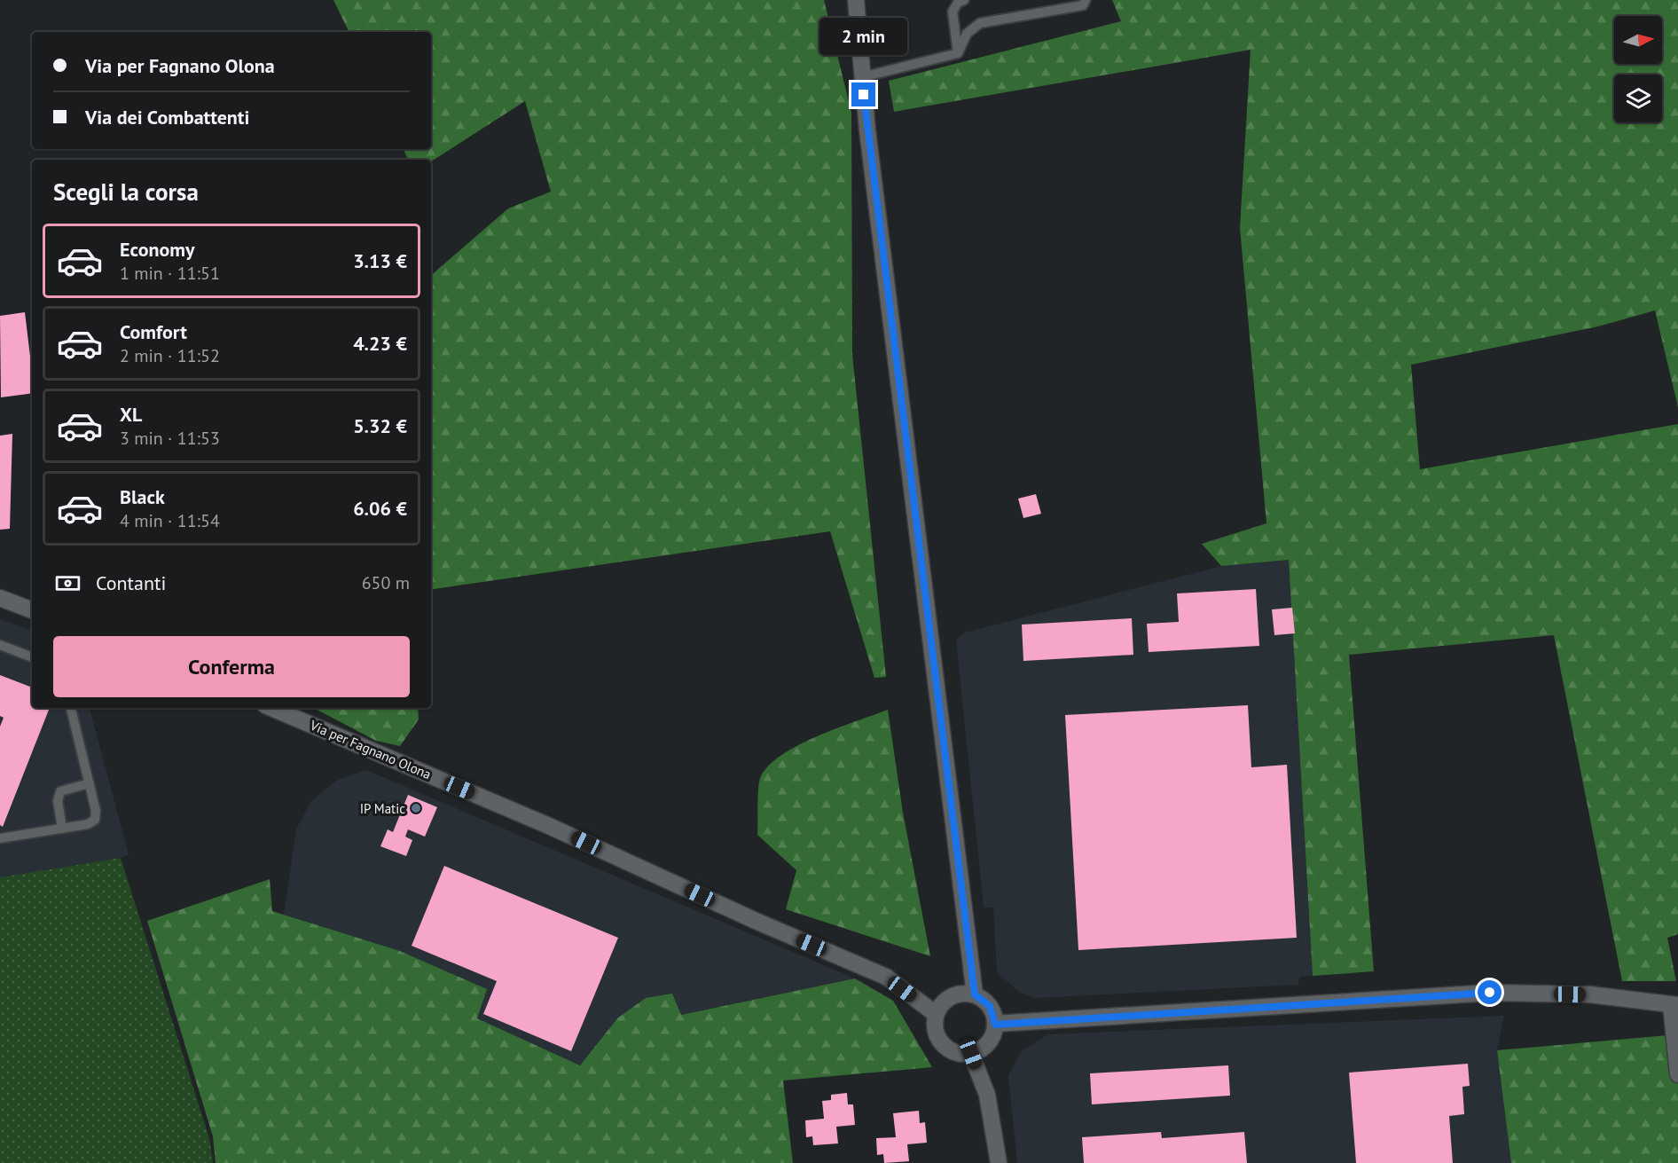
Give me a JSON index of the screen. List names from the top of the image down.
{
  "streets": {
    "main road": ["Via per Fagnano Olona"]
  },
  "places": ["IP Matic"],
  "north": "right",
  "page": {
    "bubble": "2 min",
    "banner": ["Via per Fagnano Olona", "Via dei Combattenti"],
    "heading": "Scegli la corsa",
    "list": [
      {
        "name": "Economy",
        "note": "1 min · 11:51",
        "value": "3.13 €"
      },
      {
        "name": "Comfort",
        "note": "2 min · 11:52",
        "value": "4.23 €"
      },
      {
        "name": "XL",
        "note": "3 min · 11:53",
        "value": "5.32 €"
      },
      {
        "name": "Black",
        "note": "4 min · 11:54",
        "value": "6.06 €"
      }
    ],
    "pay": ["Contanti", "650 m"],
    "buttons": "Conferma"
  }
}
